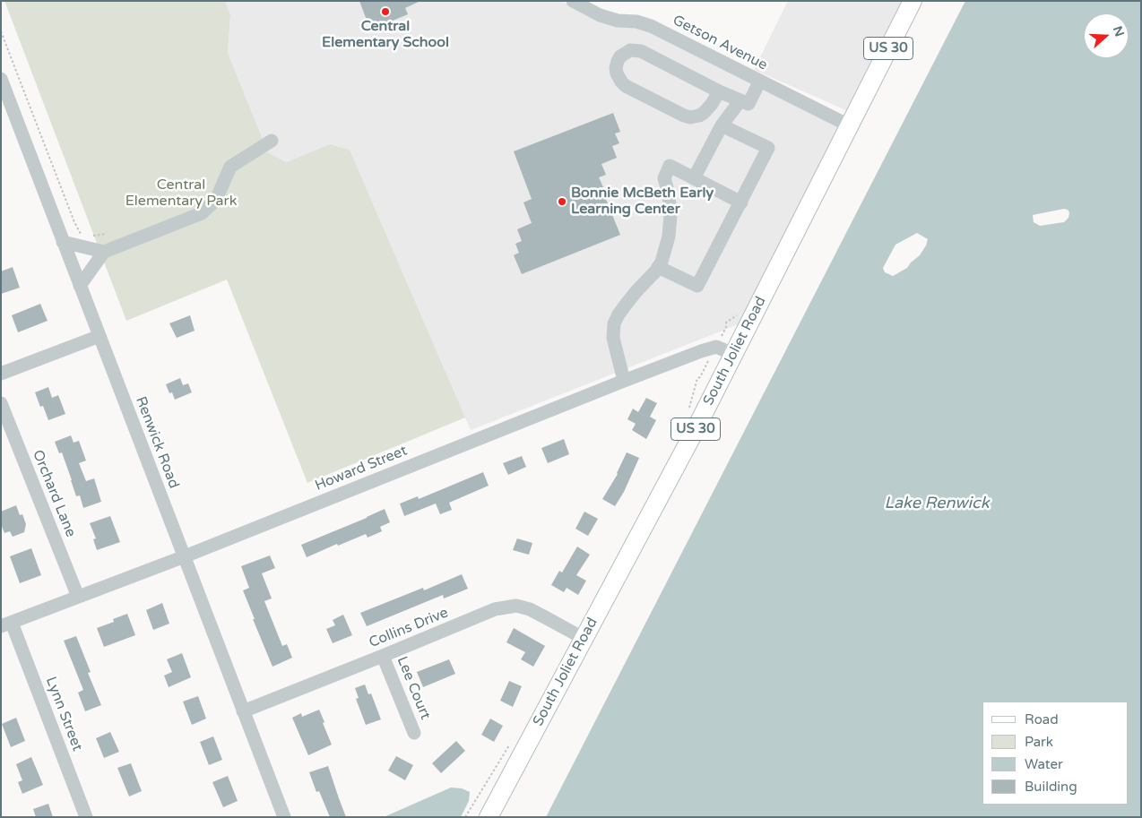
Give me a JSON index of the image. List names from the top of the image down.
{
  "streets": {
    "main road": ["US 30", "South Joliet Road"],
    "street": [
      "Getson Avenue",
      "Renwick Road",
      "Howard Street",
      "Orchard Lane",
      "Collins Drive",
      "Lee Court",
      "Lynn Street"
    ]
  },
  "crossings": [
    ["Getson Avenue", "South Joliet Road"],
    ["South Joliet Road", "Howard Street"],
    ["South Joliet Road", "Collins Drive"],
    ["Renwick Road", "Howard Street"],
    ["Renwick Road", "Collins Drive"],
    ["Howard Street", "Orchard Lane"],
    ["Howard Street", "Lynn Street"],
    ["Collins Drive", "Lee Court"]
  ],
  "water": ["Lake Renwick"],
  "parks": ["Central Elementary Park"],
  "places": ["Central Elementary School", "Bonnie McBeth Early Learning Center"],
  "legend": [
    "Road",
    "Park",
    "Water",
    "Building"
  ],
  "north": "right"
}
